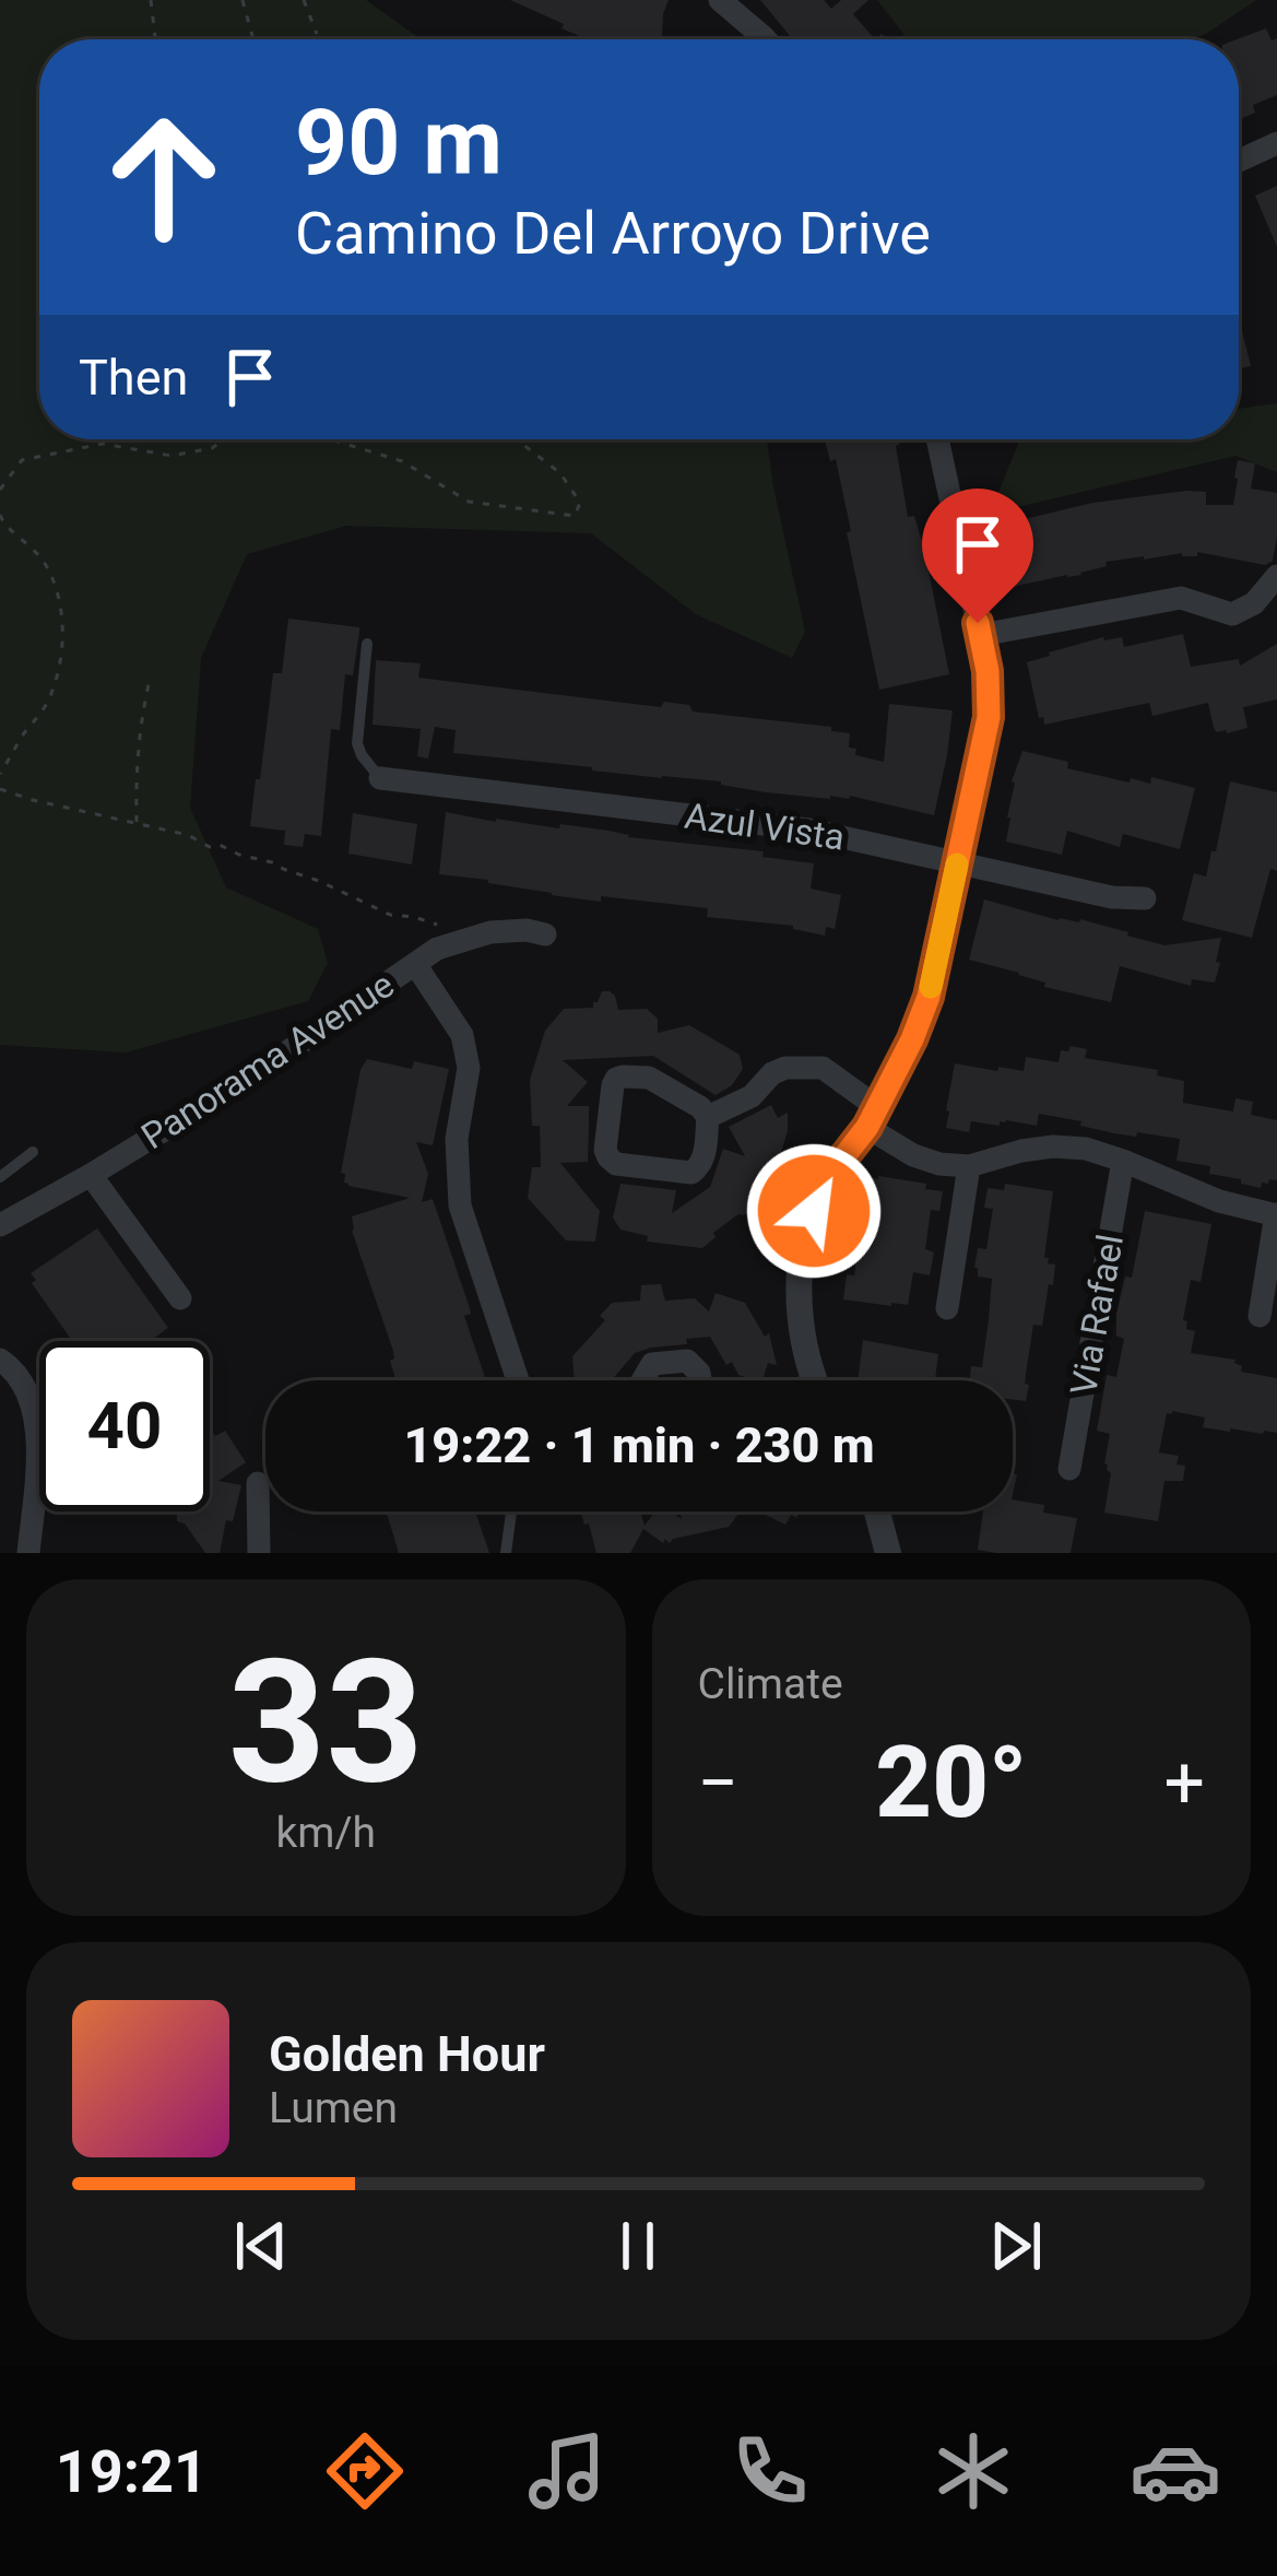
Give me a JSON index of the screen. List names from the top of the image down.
{
  "streets": {
    "street": ["Azul Vista", "Panorama Avenue", "Via Rafael"]
  },
  "page": {
    "turn": ["90 m", "Camino Del Arroyo Drive"],
    "then": "Then",
    "limit": "40",
    "trip": "19:22 · 1 min · 230 m",
    "tile": [
      ["33", "km/h"],
      "Climate"
    ],
    "heat": ["−", "20°", "+"],
    "song": ["Golden Hour", "Lumen"],
    "tabs": "19:21"
  }
}
